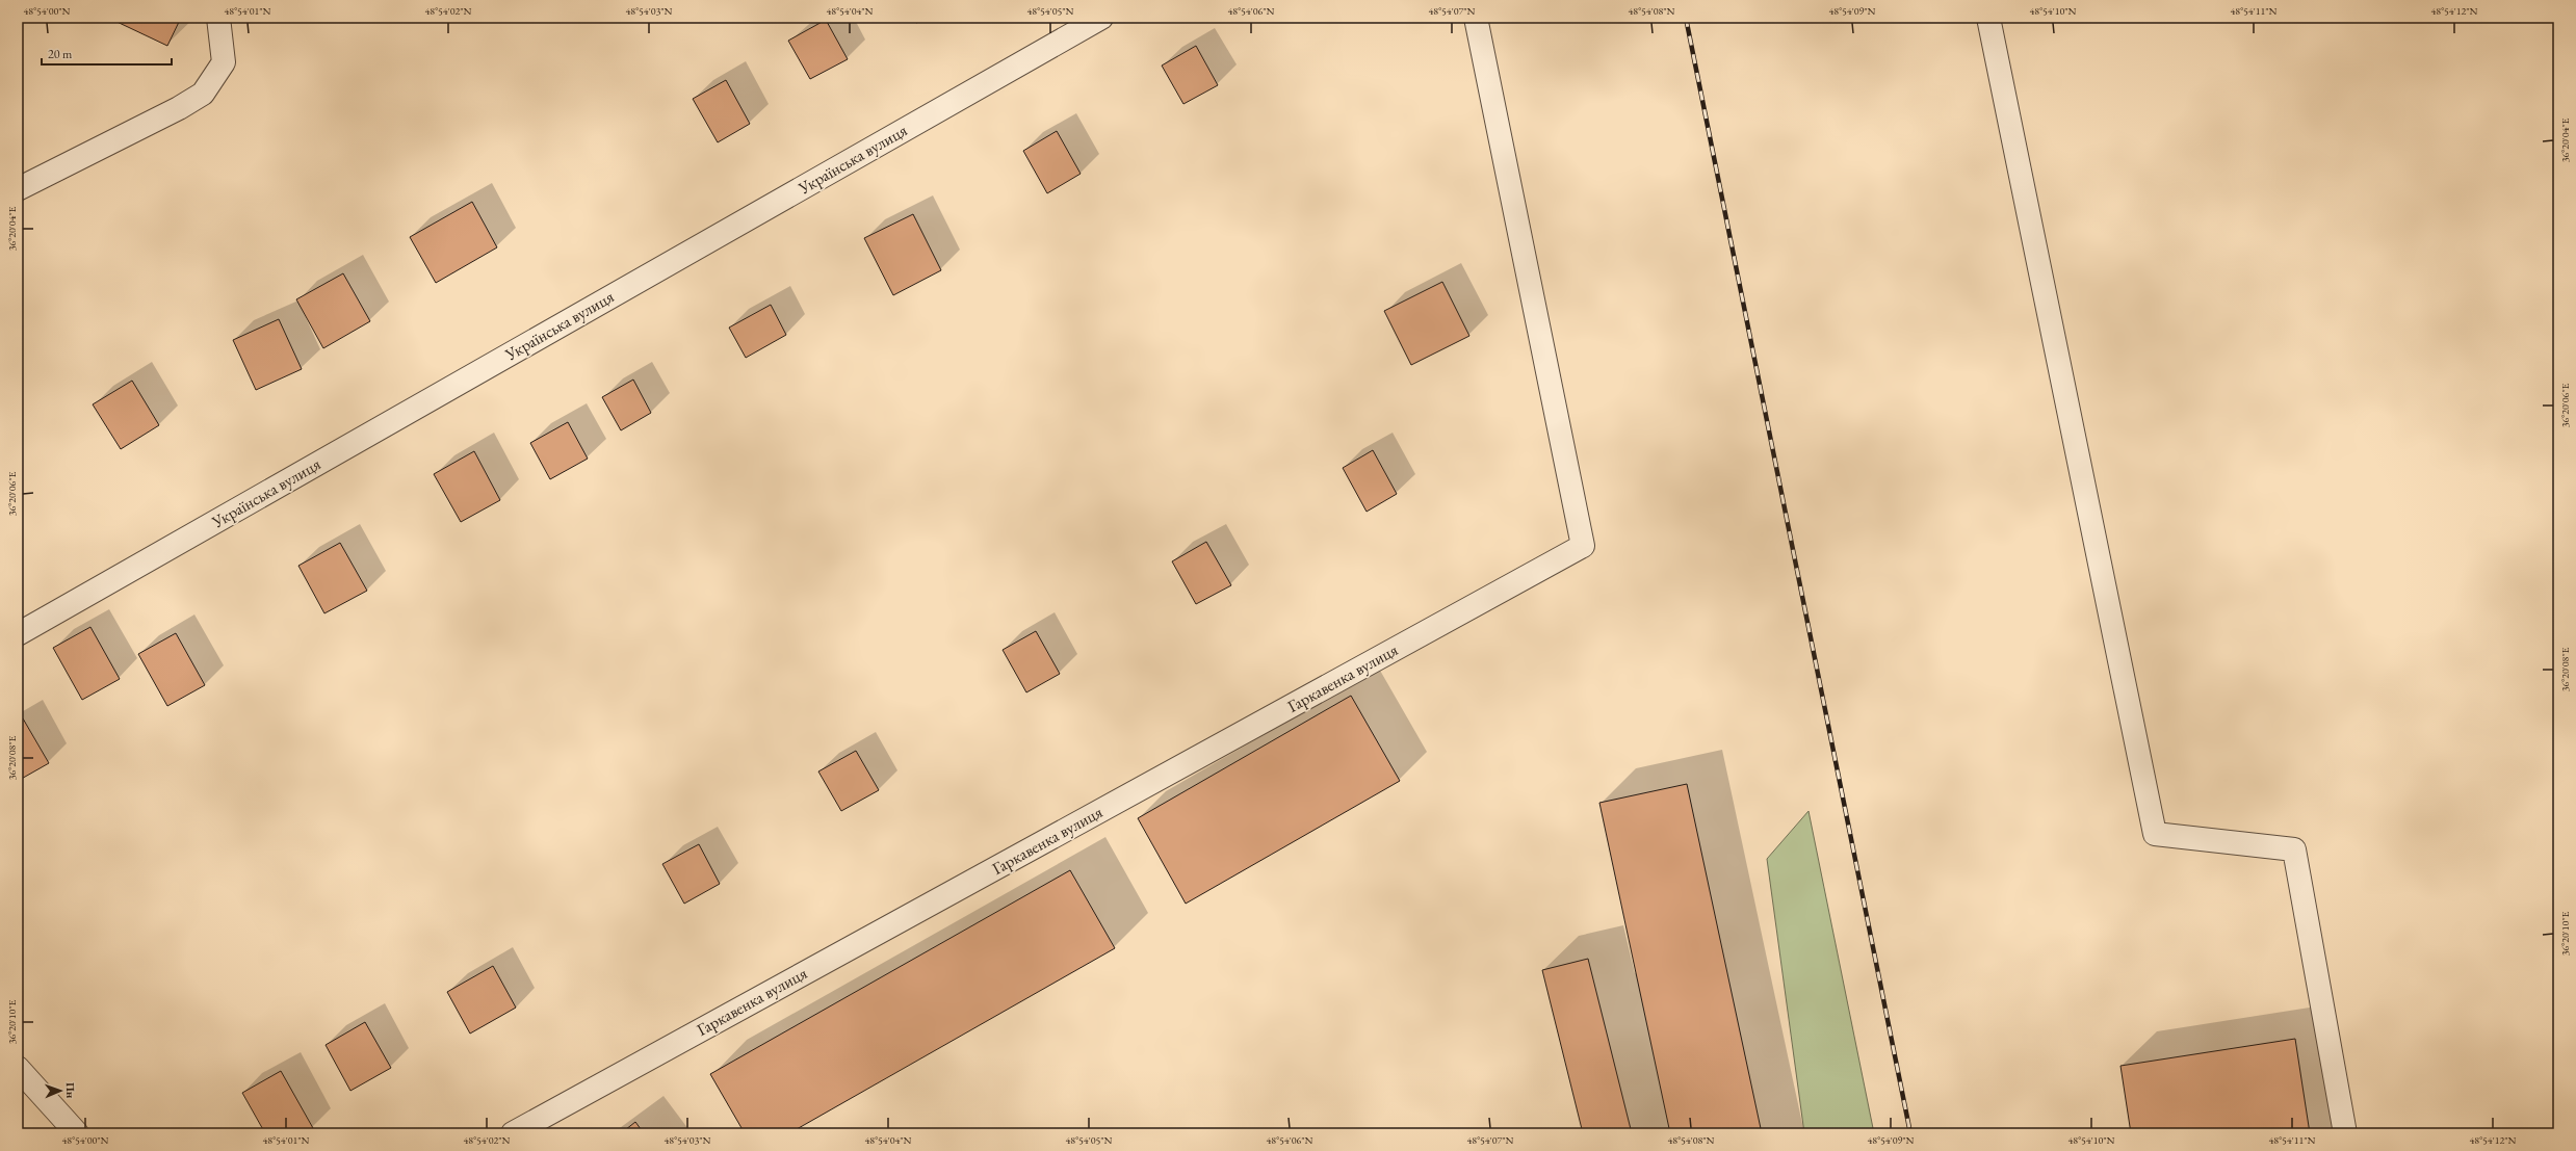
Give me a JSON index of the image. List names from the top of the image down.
{
  "streets": {
    "street": ["Українська вулиця", "Гаркавенка вулиця"]
  },
  "scale_bar": "20 m",
  "north": "right",
  "coordinates": [
    "48°54'00\"N",
    "48°54'01\"N",
    "48°54'02\"N",
    "48°54'03\"N",
    "48°54'04\"N",
    "48°54'05\"N",
    "48°54'06\"N",
    "48°54'07\"N",
    "48°54'08\"N",
    "48°54'09\"N",
    "48°54'10\"N",
    "48°54'11\"N",
    "48°54'12\"N",
    "36°20'04\"E",
    "36°20'06\"E",
    "36°20'08\"E",
    "36°20'10\"E"
  ]
}
